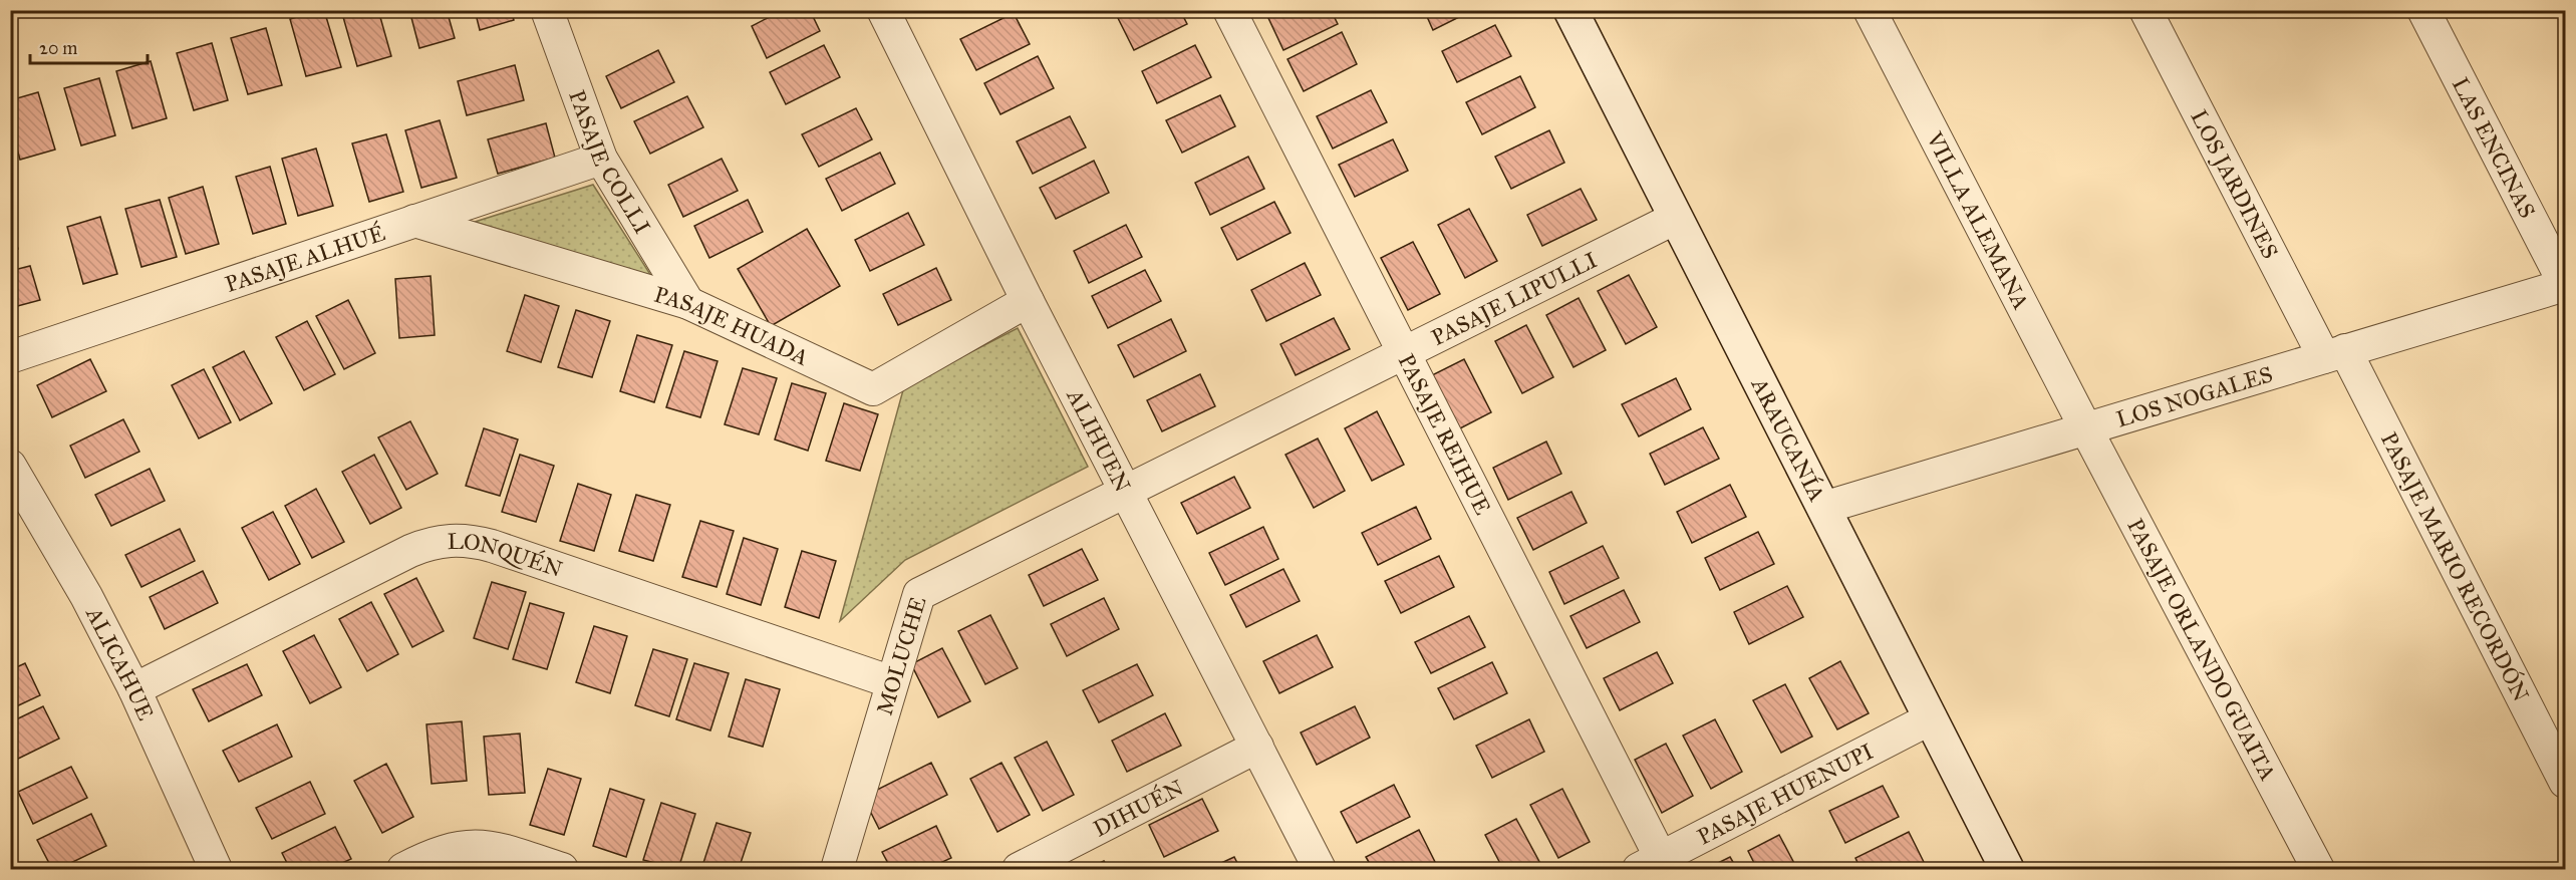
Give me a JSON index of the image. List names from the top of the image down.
{
  "streets": {
    "street": [
      "LAS ENCINAS",
      "PASAJE COLLI",
      "LOS JARDINES",
      "VILLA ALEMANA",
      "PASAJE ALHUÉ",
      "PASAJE LIPULLI",
      "PASAJE HUADA",
      "LOS NOGALES",
      "PASAJE REIHUE",
      "ARAUCANÍA",
      "ALIHUEN",
      "LONQUÉN",
      "PASAJE MARIO RECORDÓN",
      "PASAJE ORLANDO GUAITA",
      "MOLUCHE",
      "ALICAHUE",
      "PASAJE HUENUPI",
      "DIHUÉN"
    ]
  },
  "crossings": [
    ["LAS ENCINAS", "LOS NOGALES"],
    ["PASAJE COLLI", "PASAJE ALHUÉ"],
    ["PASAJE COLLI", "PASAJE HUADA"],
    ["LOS JARDINES", "LOS NOGALES"],
    ["LOS JARDINES", "PASAJE MARIO RECORDÓN"],
    ["VILLA ALEMANA", "LOS NOGALES"],
    ["VILLA ALEMANA", "PASAJE ORLANDO GUAITA"],
    ["PASAJE ALHUÉ", "PASAJE HUADA"],
    ["PASAJE LIPULLI", "PASAJE REIHUE"],
    ["PASAJE LIPULLI", "ARAUCANÍA"],
    ["PASAJE LIPULLI", "ALIHUEN"],
    ["PASAJE LIPULLI", "MOLUCHE"],
    ["PASAJE HUADA", "ALIHUEN"],
    ["LOS NOGALES", "ARAUCANÍA"],
    ["LOS NOGALES", "PASAJE MARIO RECORDÓN"],
    ["LOS NOGALES", "PASAJE ORLANDO GUAITA"],
    ["PASAJE REIHUE", "PASAJE HUENUPI"],
    ["ARAUCANÍA", "PASAJE HUENUPI"],
    ["ALIHUEN", "MOLUCHE"],
    ["ALIHUEN", "DIHUÉN"],
    ["LONQUÉN", "MOLUCHE"],
    ["LONQUÉN", "ALICAHUE"]
  ],
  "scale_bar": "20 m"
}
